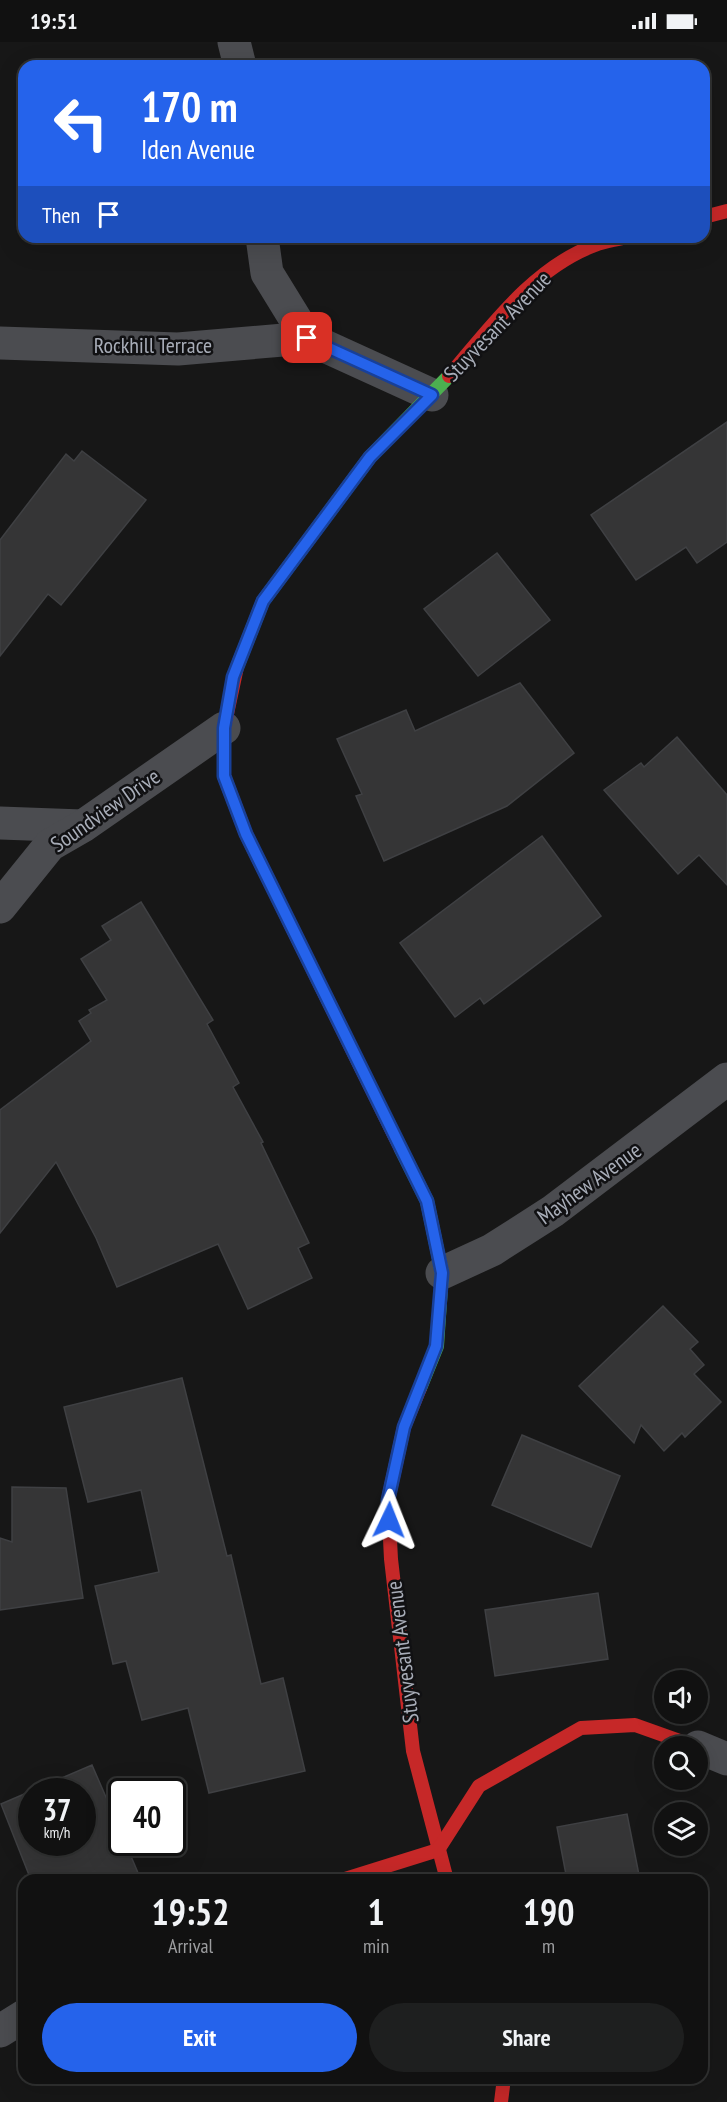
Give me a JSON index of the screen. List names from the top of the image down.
{
  "streets": {
    "street": [
      "Stuyvesant Avenue",
      "Rockhill Terrace",
      "Soundview Drive",
      "Mayhew Avenue"
    ]
  },
  "crossings": [
    ["Stuyvesant Avenue", "Soundview Drive"],
    ["Stuyvesant Avenue", "Mayhew Avenue"]
  ],
  "page": {
    "status": "19:51",
    "turn": ["170 m", "Iden Avenue"],
    "then": "Then",
    "speed": "37 km/h",
    "limit": "40",
    "eta": [
      "19:52",
      "Arrival",
      "1",
      "min",
      "190",
      "m"
    ],
    "buttons": ["Exit", "Share"]
  }
}
